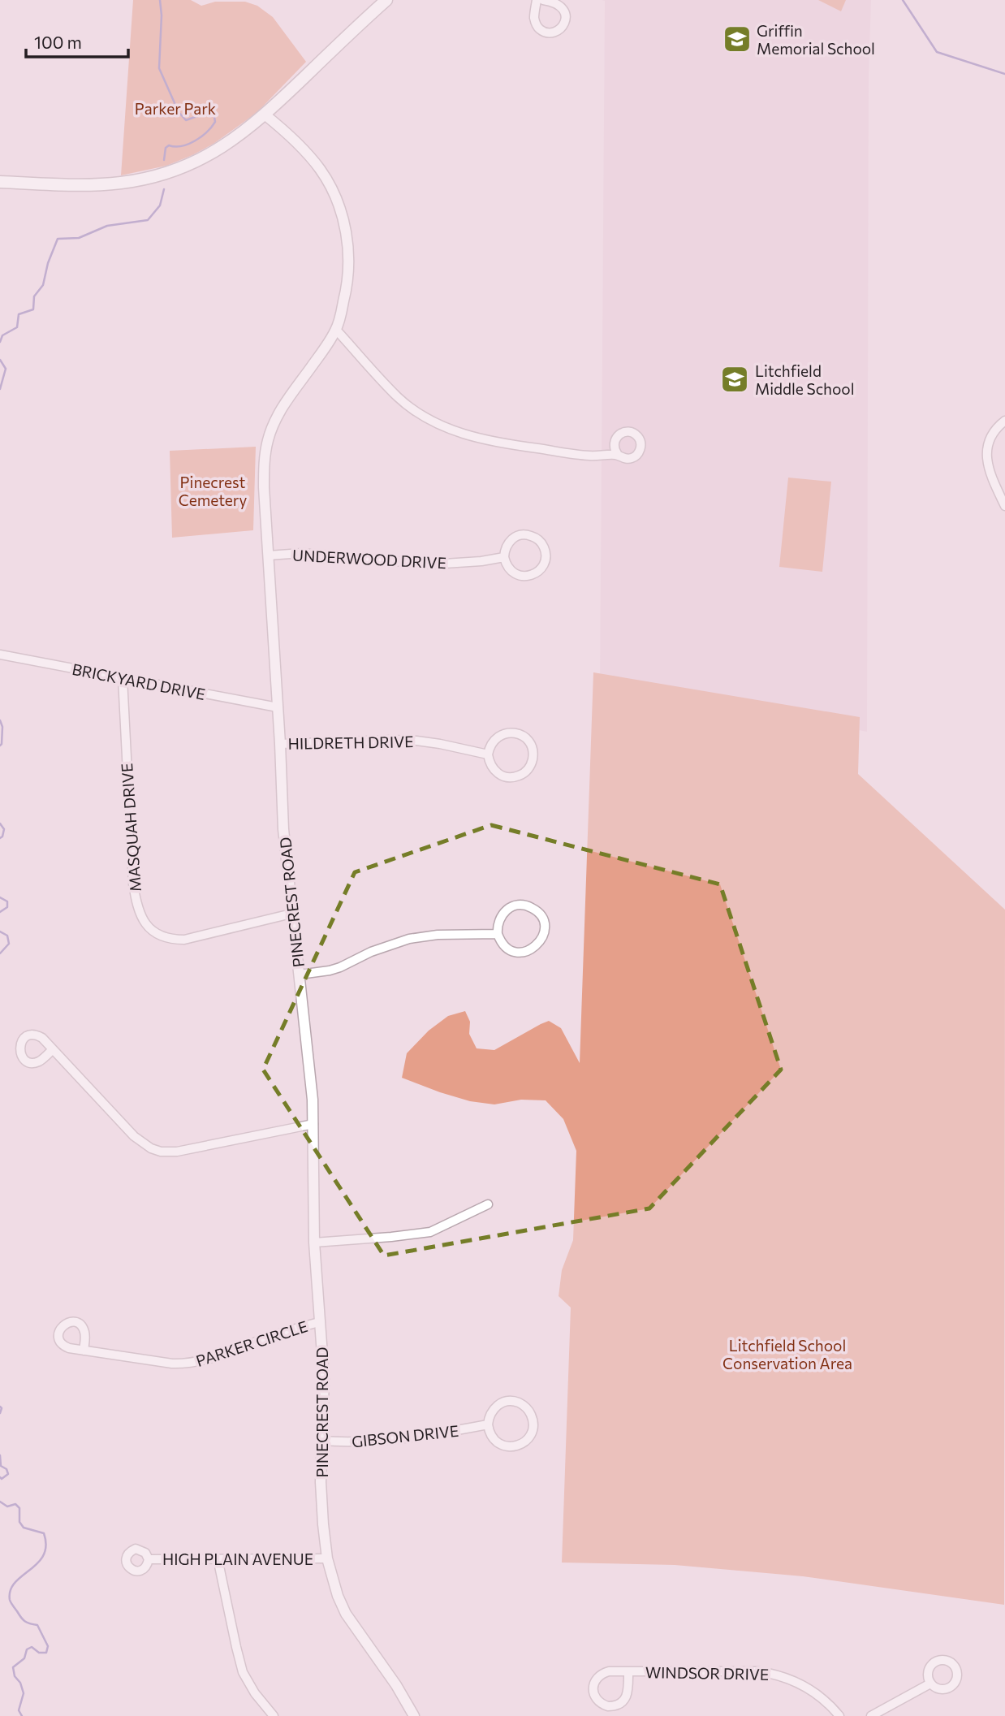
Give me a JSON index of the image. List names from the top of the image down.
{
  "streets": {
    "street": [
      "UNDERWOOD DRIVE",
      "BRICKYARD DRIVE",
      "HILDRETH DRIVE",
      "MASQUAH DRIVE",
      "PINECREST ROAD",
      "PARKER CIRCLE",
      "GIBSON DRIVE",
      "HIGH PLAIN AVENUE",
      "WINDSOR DRIVE"
    ]
  },
  "crossings": [
    ["UNDERWOOD DRIVE", "PINECREST ROAD"],
    ["BRICKYARD DRIVE", "MASQUAH DRIVE"],
    ["BRICKYARD DRIVE", "PINECREST ROAD"],
    ["HILDRETH DRIVE", "PINECREST ROAD"],
    ["MASQUAH DRIVE", "PINECREST ROAD"],
    ["PINECREST ROAD", "PARKER CIRCLE"],
    ["PINECREST ROAD", "GIBSON DRIVE"],
    ["PINECREST ROAD", "HIGH PLAIN AVENUE"]
  ],
  "parks": ["Parker Park", "Pinecrest Cemetery", "Litchfield School Conservation Area"],
  "places": {
    "school or university": ["Griffin Memorial School", "Litchfield Middle School"]
  },
  "scale_bar": "100 m"
}
